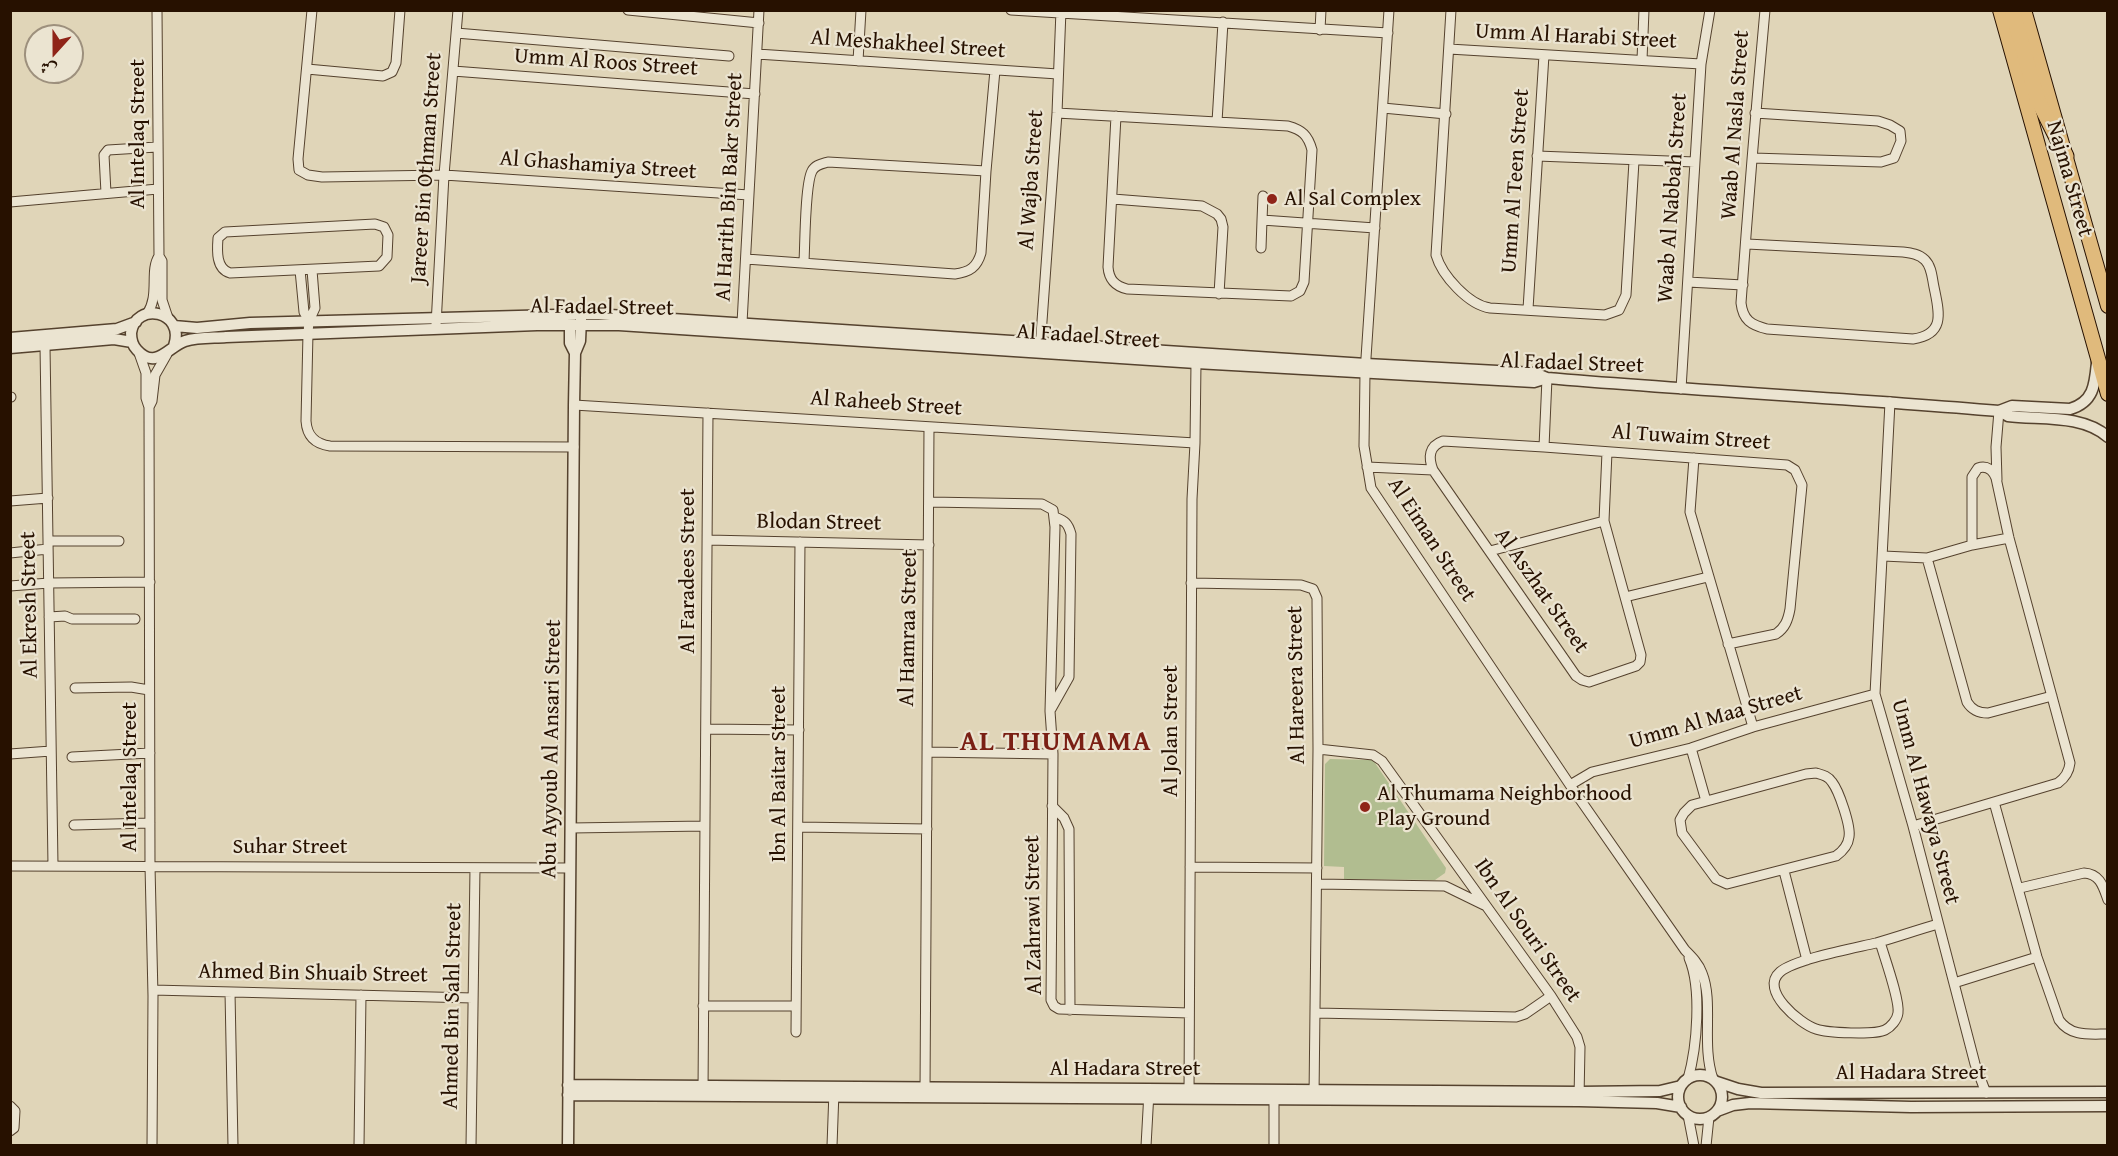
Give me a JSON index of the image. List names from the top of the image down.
{
  "streets": {
    "main road": ["Najma Street"],
    "street": [
      "Umm Al Harabi Street",
      "Al Meshakheel Street",
      "Umm Al Roos Street",
      "Waab Al Nasla Street",
      "Al Intelaq Street",
      "Al Ghashamiya Street",
      "Jareer Bin Othman Street",
      "Al Wajba Street",
      "Umm Al Teen Street",
      "Al Harith Bin Bakr Street",
      "Waab Al Nabbah Street",
      "Al Fadael Street",
      "Al Raheeb Street",
      "Al Tuwaim Street",
      "Blodan Street",
      "Al Eiman Street",
      "Al Faradees Street",
      "Al Aszhat Street",
      "Al Ekresh Street",
      "Al Hamraa Street",
      "Al Hareera Street",
      "Umm Al Maa Street",
      "Al Jolan Street",
      "Abu Ayyoub Al Ansari Street",
      "Ibn Al Baitar Street",
      "Umm Al Hawaya Street",
      "Suhar Street",
      "Al Zahrawi Street",
      "Ibn Al Souri Street",
      "Ahmed Bin Shuaib Street",
      "Ahmed Bin Sahl Street",
      "Al Hadara Street"
    ]
  },
  "crossings": [
    ["Umm Al Harabi Street", "Umm Al Teen Street"],
    ["Umm Al Harabi Street", "Waab Al Nabbah Street"],
    ["Al Meshakheel Street", "Al Wajba Street"],
    ["Al Meshakheel Street", "Al Harith Bin Bakr Street"],
    ["Umm Al Roos Street", "Jareer Bin Othman Street"],
    ["Umm Al Roos Street", "Al Harith Bin Bakr Street"],
    ["Al Intelaq Street", "Al Fadael Street"],
    ["Al Intelaq Street", "Suhar Street"],
    ["Al Intelaq Street", "Ahmed Bin Shuaib Street"],
    ["Al Ghashamiya Street", "Jareer Bin Othman Street"],
    ["Al Ghashamiya Street", "Al Harith Bin Bakr Street"],
    ["Jareer Bin Othman Street", "Al Fadael Street"],
    ["Najma Street", "Al Fadael Street"],
    ["Al Wajba Street", "Al Fadael Street"],
    ["Al Harith Bin Bakr Street", "Al Fadael Street"],
    ["Waab Al Nabbah Street", "Al Fadael Street"],
    ["Al Fadael Street", "Al Eiman Street"],
    ["Al Fadael Street", "Al Jolan Street"],
    ["Al Fadael Street", "Abu Ayyoub Al Ansari Street"],
    ["Al Fadael Street", "Umm Al Hawaya Street"],
    ["Al Raheeb Street", "Al Faradees Street"],
    ["Al Raheeb Street", "Al Hamraa Street"],
    ["Al Raheeb Street", "Al Jolan Street"],
    ["Al Raheeb Street", "Abu Ayyoub Al Ansari Street"],
    ["Al Tuwaim Street", "Al Aszhat Street"],
    ["Blodan Street", "Al Faradees Street"],
    ["Blodan Street", "Al Hamraa Street"],
    ["Blodan Street", "Ibn Al Baitar Street"],
    ["Al Eiman Street", "Umm Al Maa Street"],
    ["Al Eiman Street", "Al Hadara Street"],
    ["Al Faradees Street", "Al Hadara Street"],
    ["Al Ekresh Street", "Suhar Street"],
    ["Al Hamraa Street", "Al Hadara Street"],
    ["Al Hareera Street", "Al Jolan Street"],
    ["Al Hareera Street", "Ibn Al Souri Street"],
    ["Al Hareera Street", "Al Hadara Street"],
    ["Umm Al Maa Street", "Umm Al Hawaya Street"],
    ["Al Jolan Street", "Al Zahrawi Street"],
    ["Al Jolan Street", "Al Hadara Street"],
    ["Abu Ayyoub Al Ansari Street", "Suhar Street"],
    ["Abu Ayyoub Al Ansari Street", "Al Hadara Street"],
    ["Umm Al Hawaya Street", "Al Hadara Street"],
    ["Suhar Street", "Ahmed Bin Sahl Street"],
    ["Ibn Al Souri Street", "Al Hadara Street"],
    ["Ahmed Bin Shuaib Street", "Ahmed Bin Sahl Street"]
  ],
  "districts": ["AL THUMAMA"],
  "places": ["Al Sal Complex", "Al Thumama Neighborhood Play Ground"],
  "north": "bottom"
}
